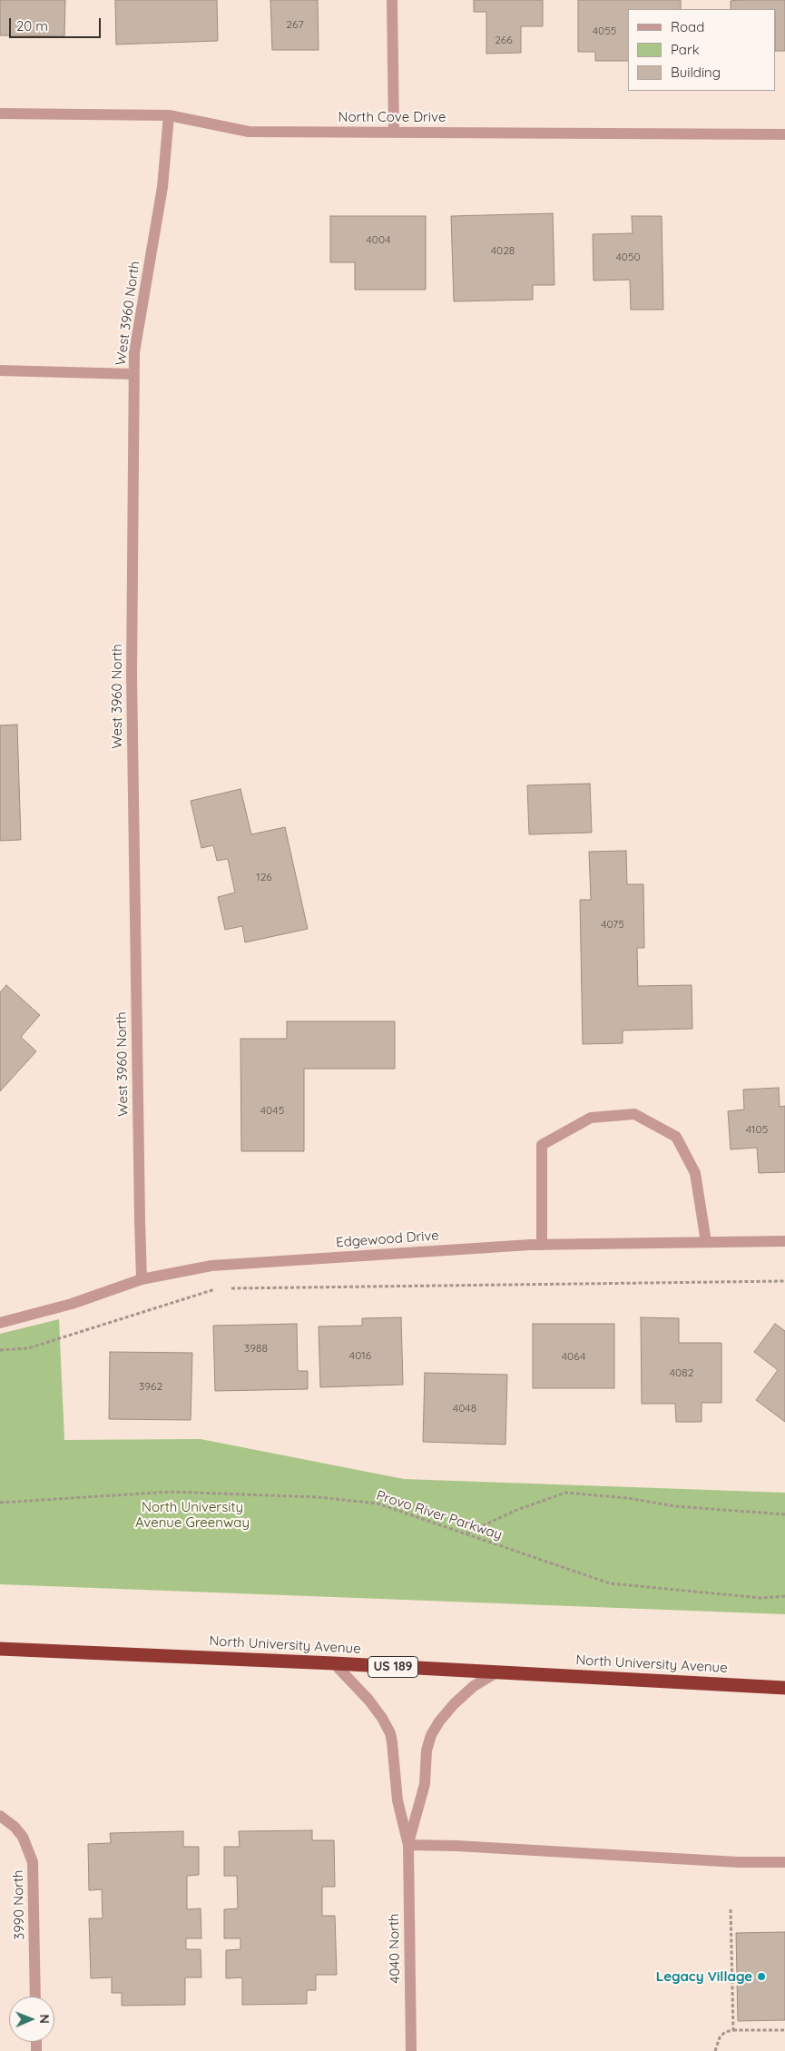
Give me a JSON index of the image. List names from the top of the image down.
{
  "streets": {
    "highway": ["North University Avenue", "US 189"],
    "street": [
      "North Cove Drive",
      "West 3960 North",
      "Edgewood Drive",
      "3990 North",
      "4040 North"
    ],
    "path": ["Provo River Parkway"]
  },
  "crossings": [
    ["North Cove Drive", "West 3960 North"],
    ["West 3960 North", "Edgewood Drive"],
    ["North University Avenue", "4040 North"]
  ],
  "parks": ["North University Avenue Greenway"],
  "places": ["Legacy Village"],
  "house_numbers": [
    "267",
    "4055",
    "266",
    "4004",
    "4028",
    "4050",
    "126",
    "4075",
    "4045",
    "4105",
    "3988",
    "4016",
    "4064",
    "4082",
    "3962",
    "4048"
  ],
  "legend": ["Road", "Park", "Building"],
  "scale_bar": "20 m",
  "north": "right"
}
